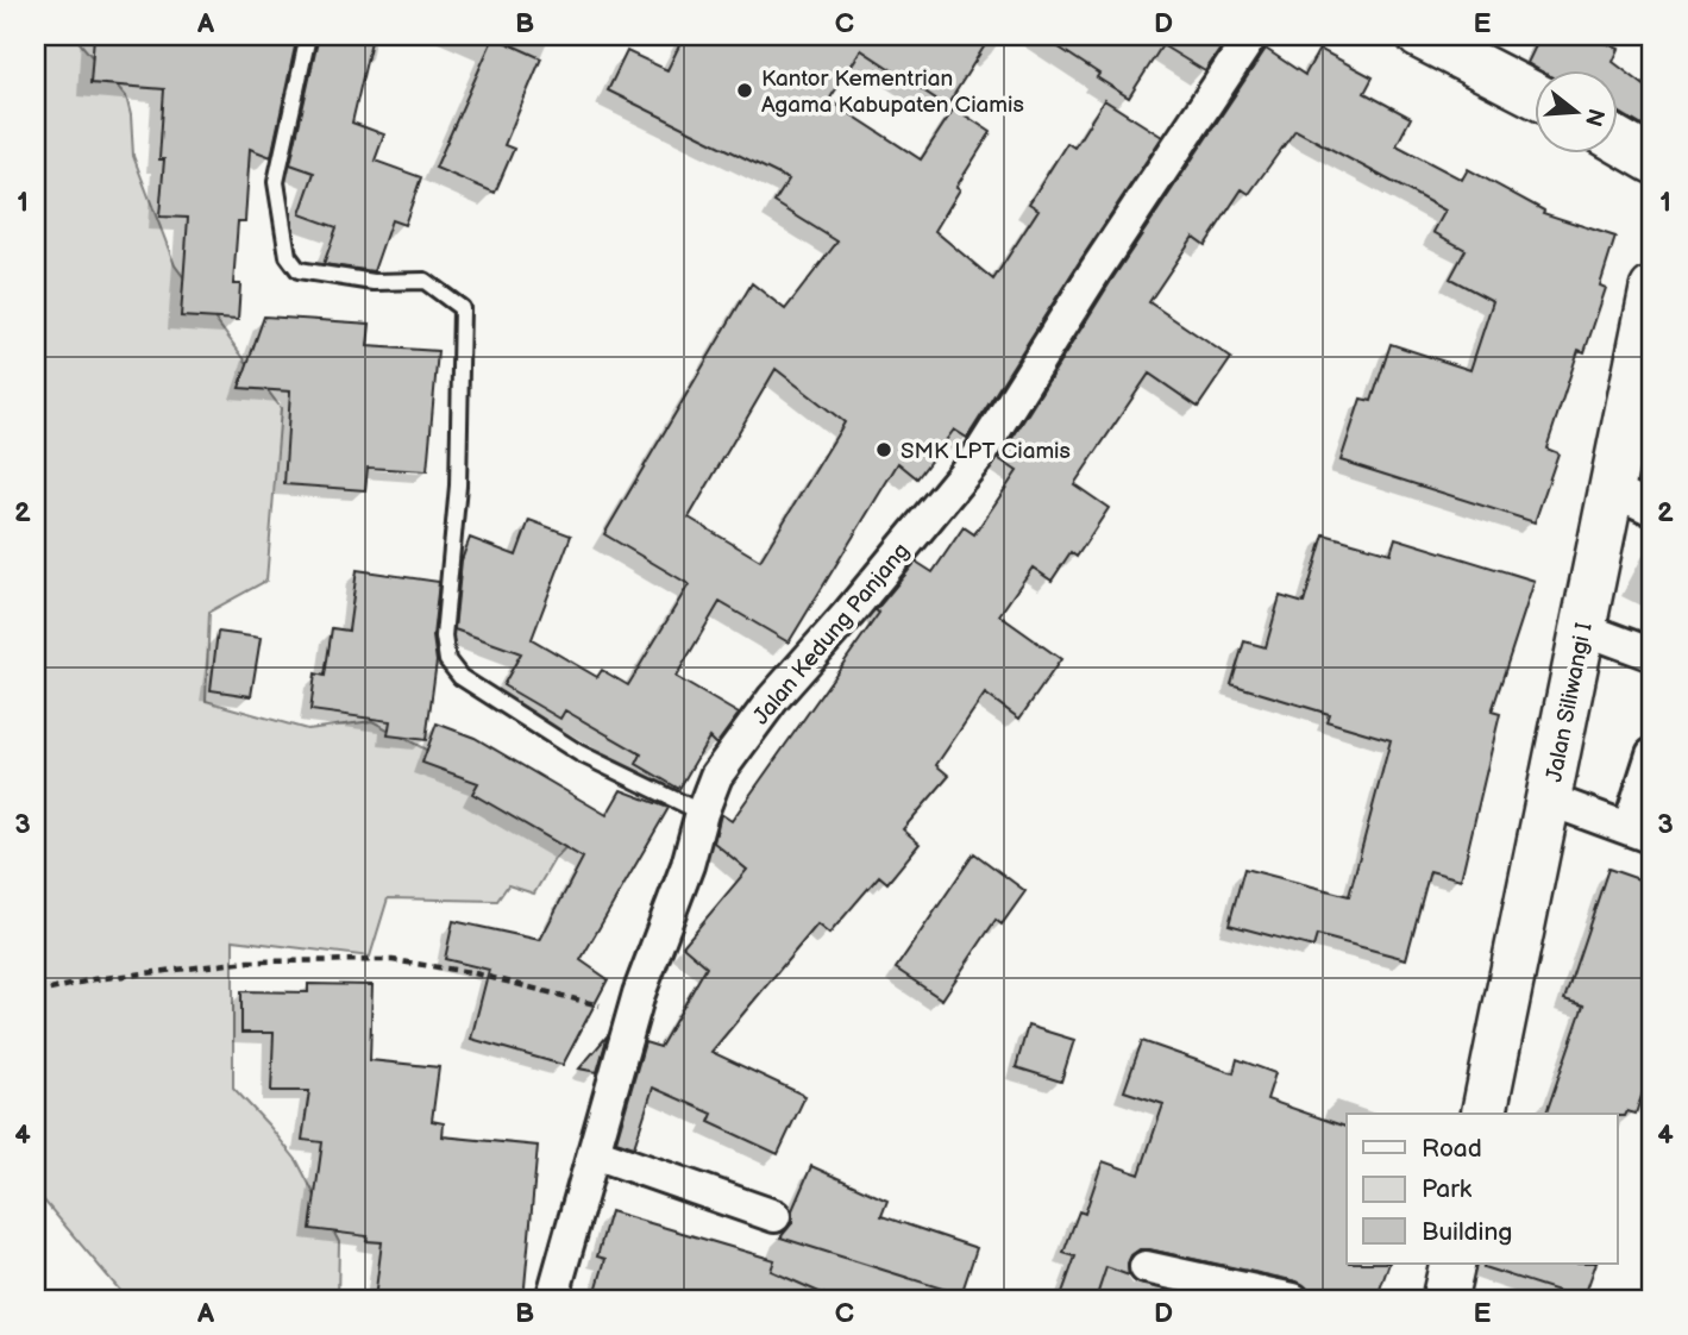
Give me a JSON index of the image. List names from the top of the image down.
{
  "streets": {
    "main road": ["Jalan Siliwangi I"],
    "street": ["Jalan Kedung Panjang"]
  },
  "places": ["Kantor Kementrian Agama Kabupaten Ciamis", "SMK LPT Ciamis"],
  "legend": ["Road", "Park", "Building"],
  "north": "right",
  "grid": {
    "columns": [
      "A",
      "B",
      "C",
      "D",
      "E"
    ],
    "rows": [
      "1",
      "2",
      "3",
      "4"
    ]
  }
}
